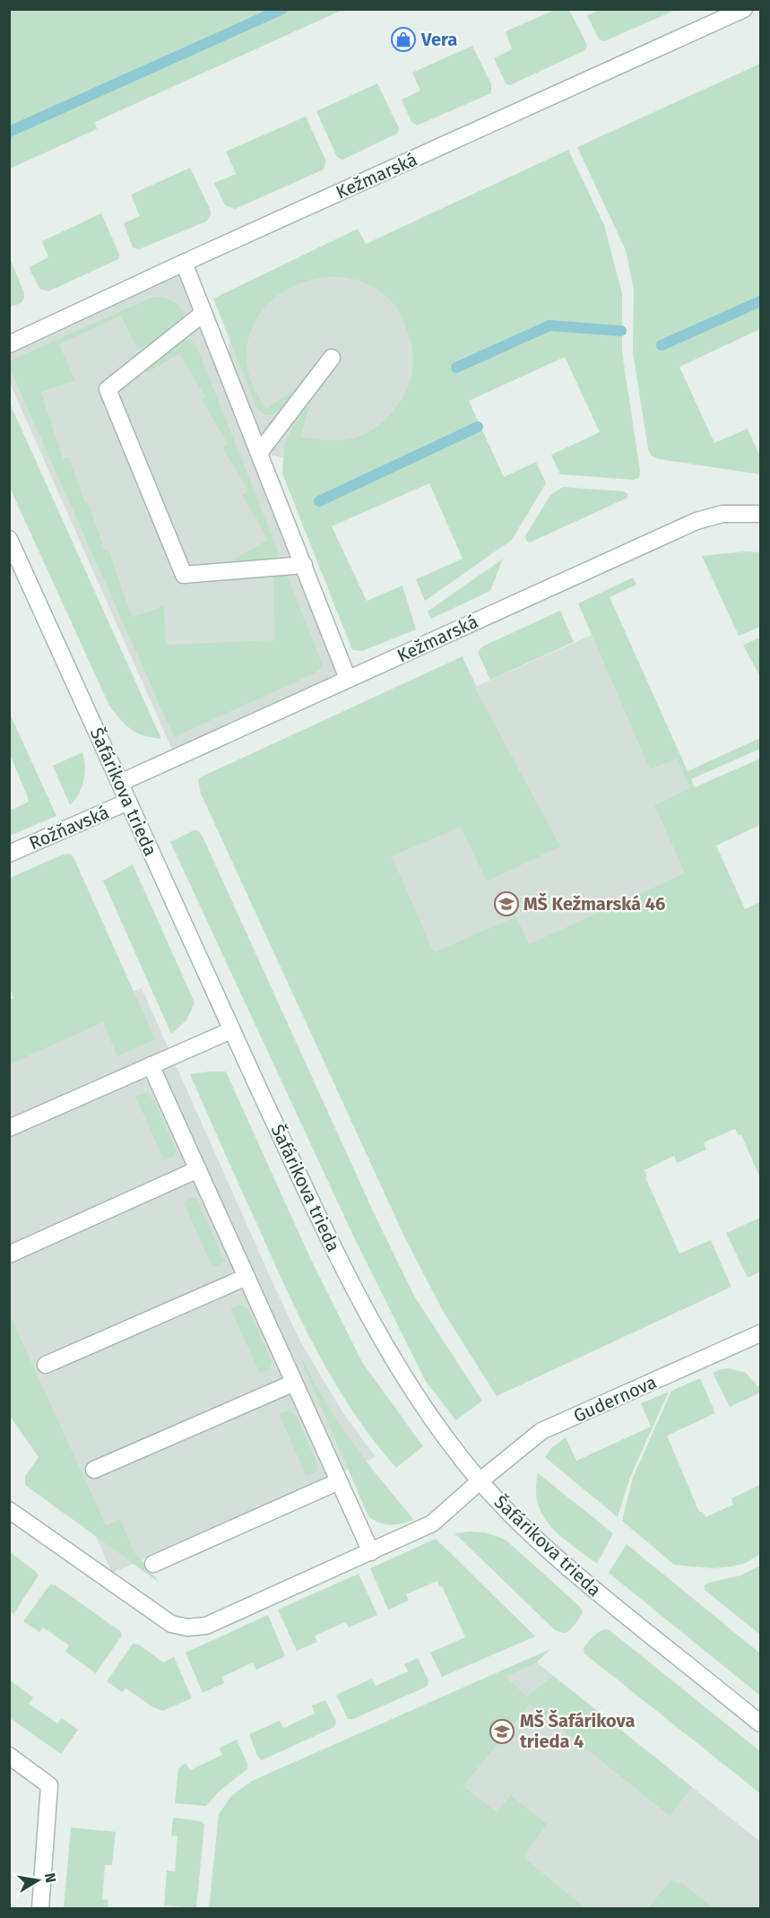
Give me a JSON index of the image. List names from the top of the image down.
{
  "streets": {
    "street": [
      "Kežmarská",
      "Šafárikova trieda",
      "Rožňavská",
      "Gudernova"
    ]
  },
  "crossings": [
    ["Kežmarská", "Šafárikova trieda"],
    ["Šafárikova trieda", "Rožňavská"],
    ["Šafárikova trieda", "Gudernova"]
  ],
  "places": {
    "shop": ["Vera"],
    "school or university": ["MŠ Kežmarská 46", "MŠ Šafárikova trieda 4"]
  },
  "north": "right"
}
